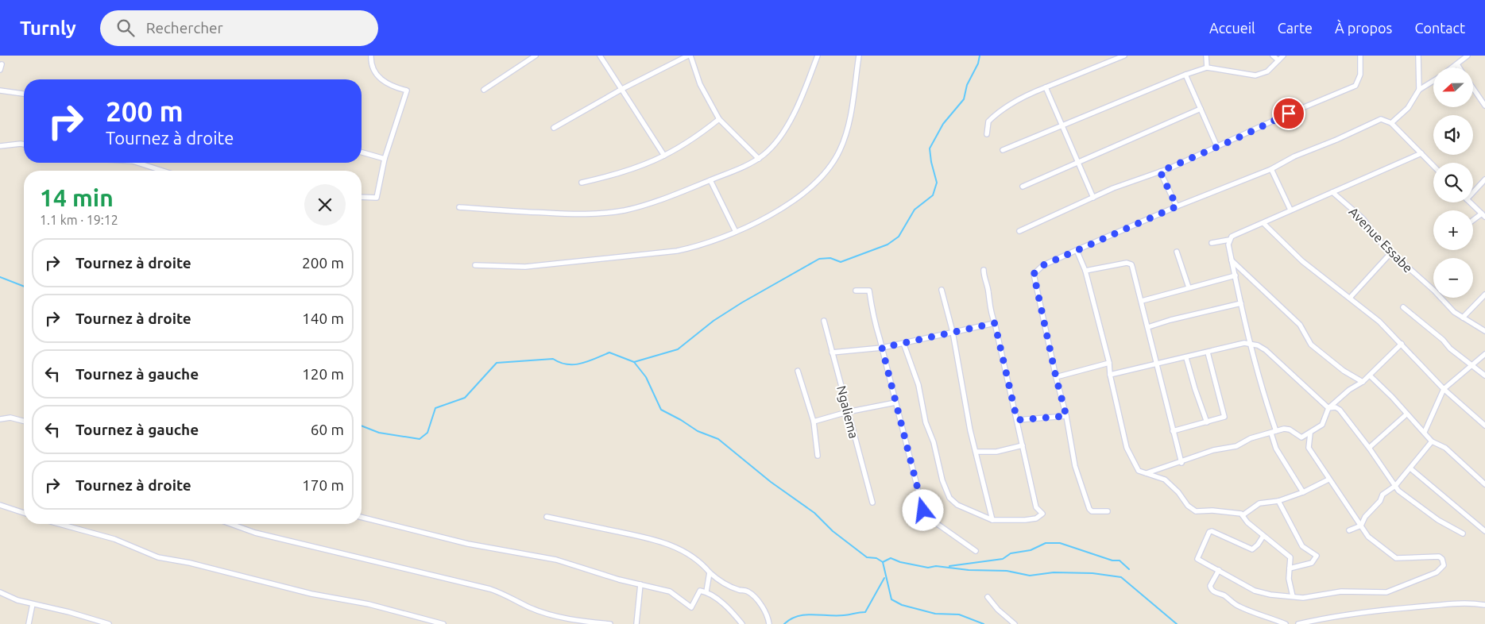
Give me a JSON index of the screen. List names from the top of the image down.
{
  "streets": {
    "street": ["Avenue Essabe", "Ngaliema"]
  },
  "north": "left",
  "page": {
    "header": "Turnly",
    "search": "Rechercher",
    "nav": [
      "Accueil",
      "Carte",
      "À propos",
      "Contact"
    ],
    "map_buttons": ["+", "−"],
    "turn": ["200 m", "Tournez à droite"],
    "heading": ["14 min", "1.1 km · 19:12"],
    "list": [
      {
        "name": "Tournez à droite",
        "value": "200 m"
      },
      {
        "name": "Tournez à droite",
        "value": "140 m"
      },
      {
        "name": "Tournez à gauche",
        "value": "120 m"
      },
      {
        "name": "Tournez à gauche",
        "value": "60 m"
      },
      {
        "name": "Tournez à droite",
        "value": "170 m"
      }
    ]
  }
}
